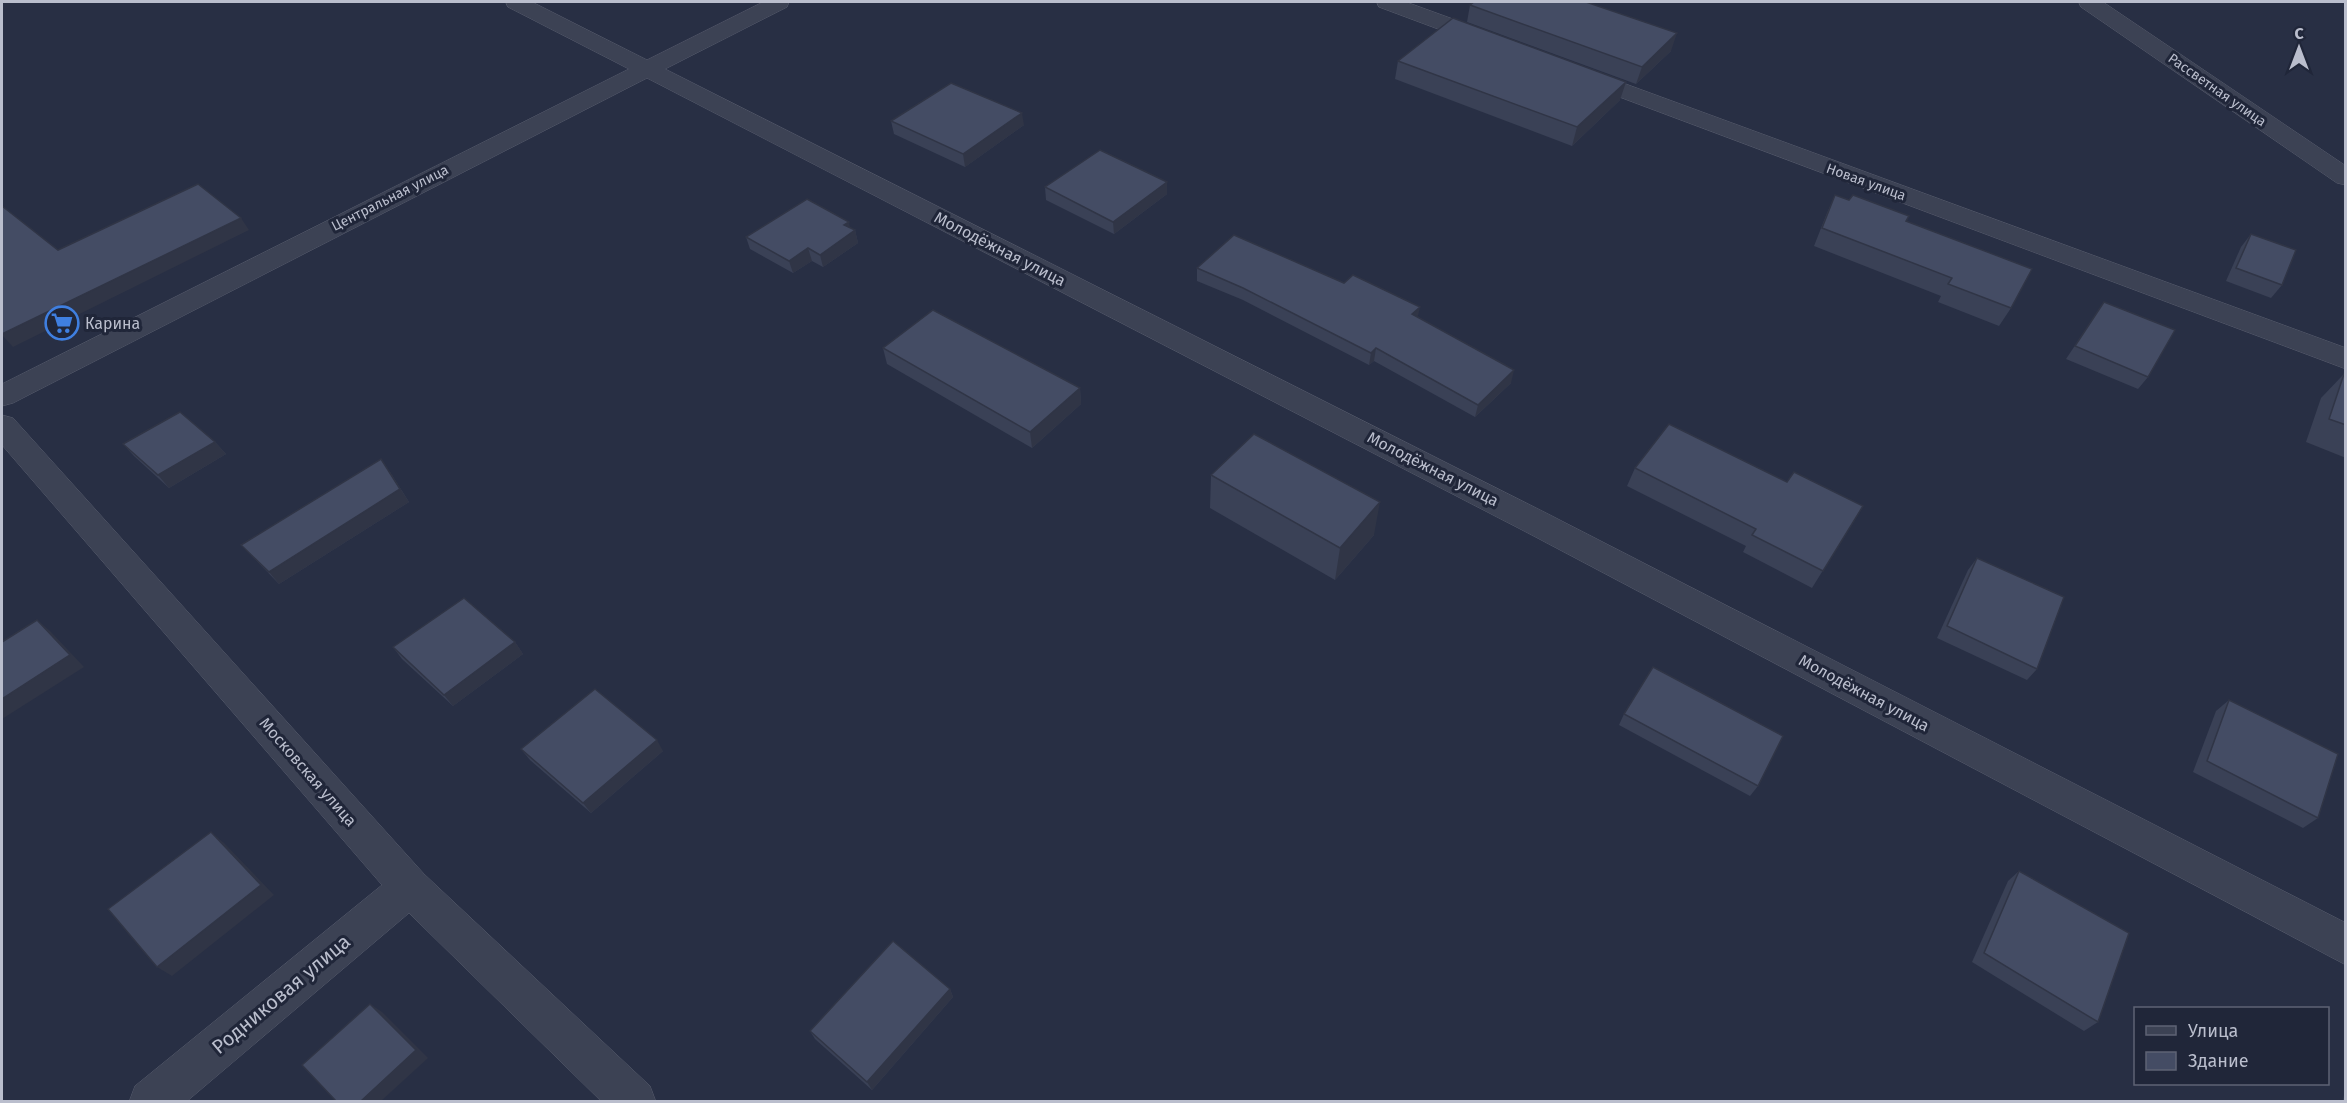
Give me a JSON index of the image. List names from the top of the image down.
{
  "streets": {
    "street": [
      "Рассветная улица",
      "Новая улица",
      "Центральная улица",
      "Молодёжная улица",
      "Московская улица",
      "Родниковая улица"
    ]
  },
  "crossings": [
    ["Центральная улица", "Молодёжная улица"],
    ["Московская улица", "Родниковая улица"]
  ],
  "places": {
    "supermarket": ["Карина"]
  },
  "legend": ["Улица", "Здание"],
  "north": "top"
}
